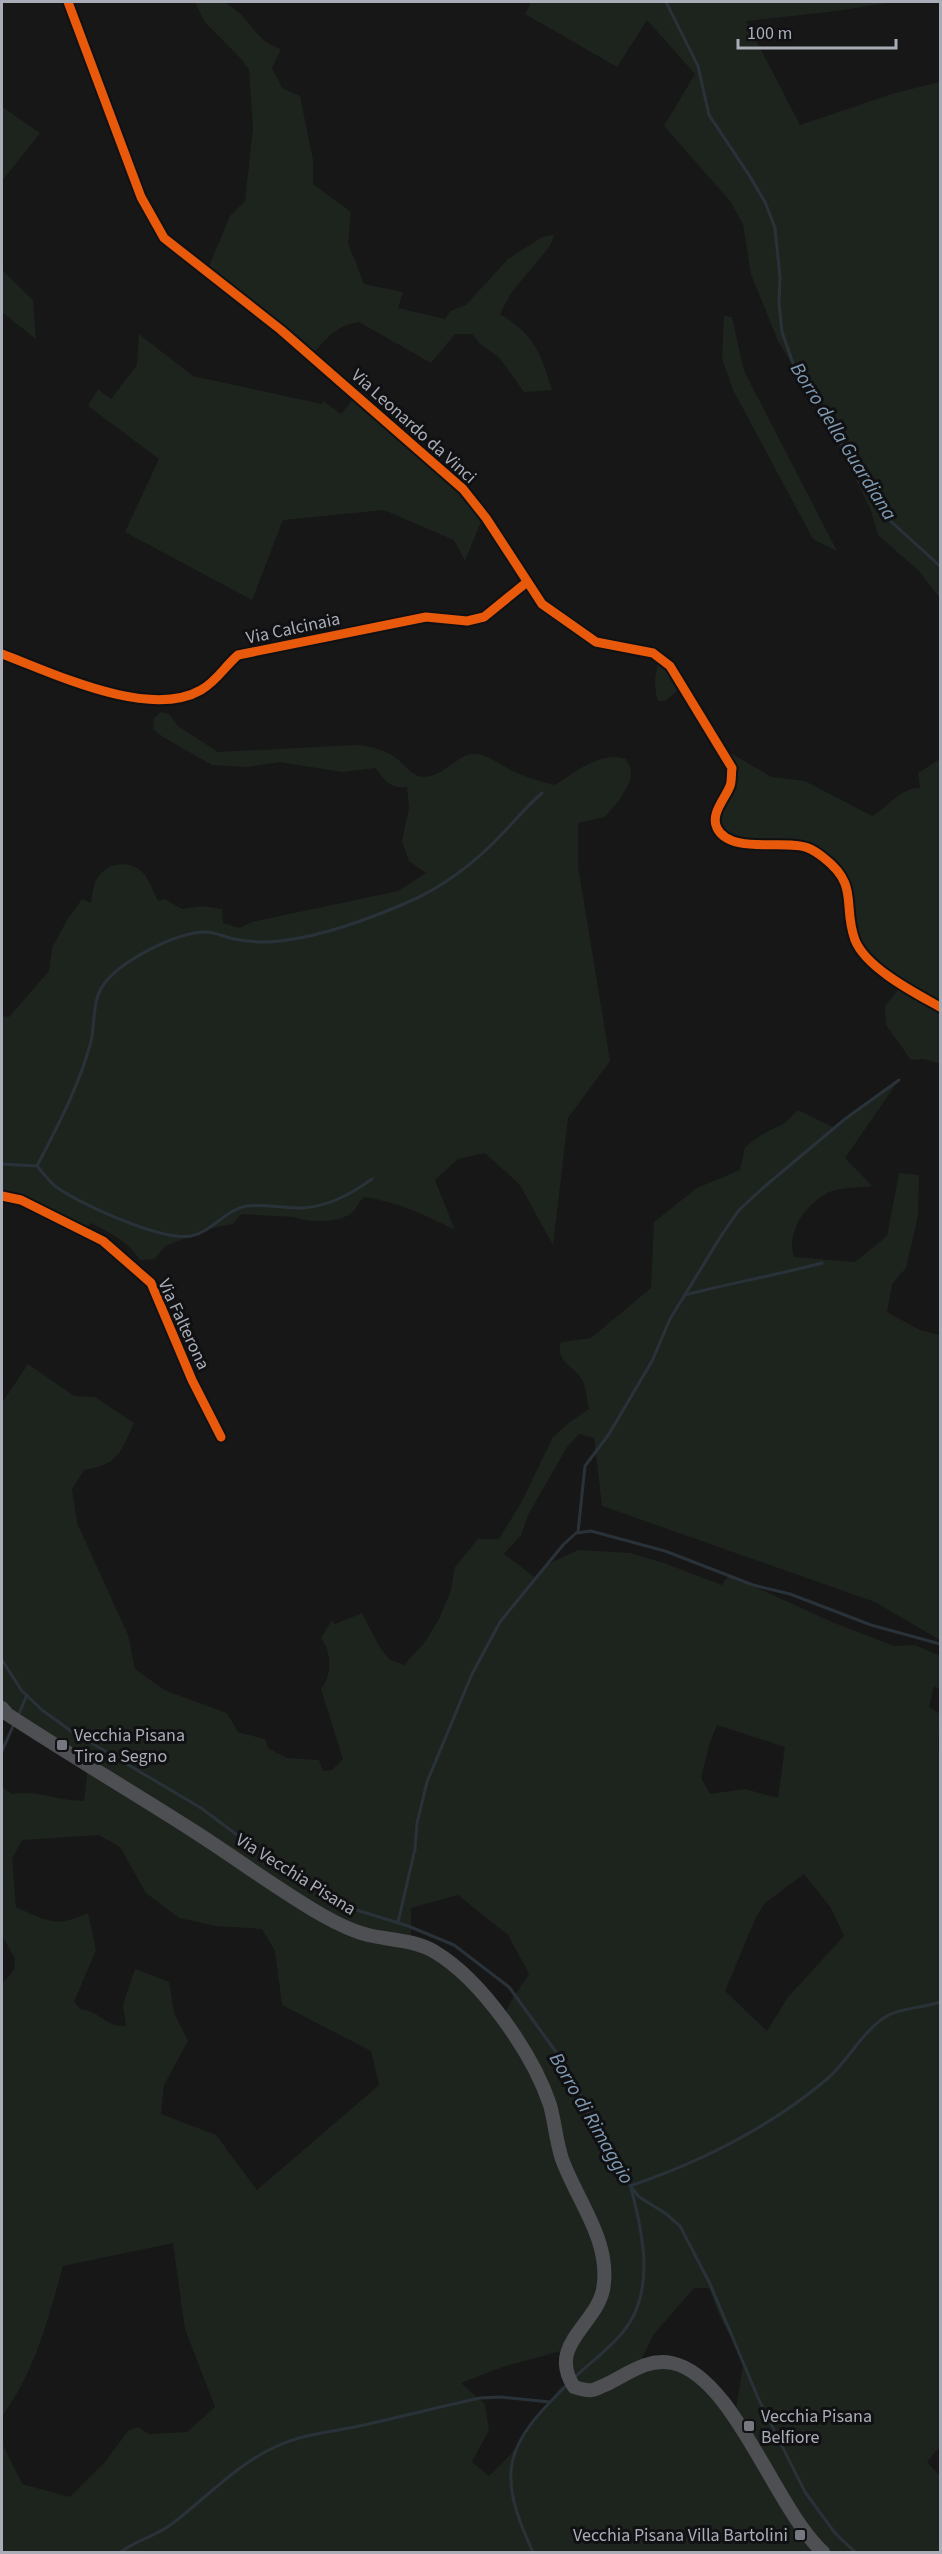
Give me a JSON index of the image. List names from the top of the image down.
{
  "streets": {
    "main road": ["Via Vecchia Pisana"],
    "street": ["Via Leonardo da Vinci", "Via Calcinaia", "Via Falterona"]
  },
  "crossings": [
    ["Via Leonardo da Vinci", "Via Calcinaia"]
  ],
  "water": ["Borro della Guardiana", "Borro di Rimaggio"],
  "places": {
    "transit": ["Vecchia Pisana Tiro a Segno", "Vecchia Pisana Belfiore", "Vecchia Pisana Villa Bartolini"]
  },
  "scale_bar": "100 m"
}
